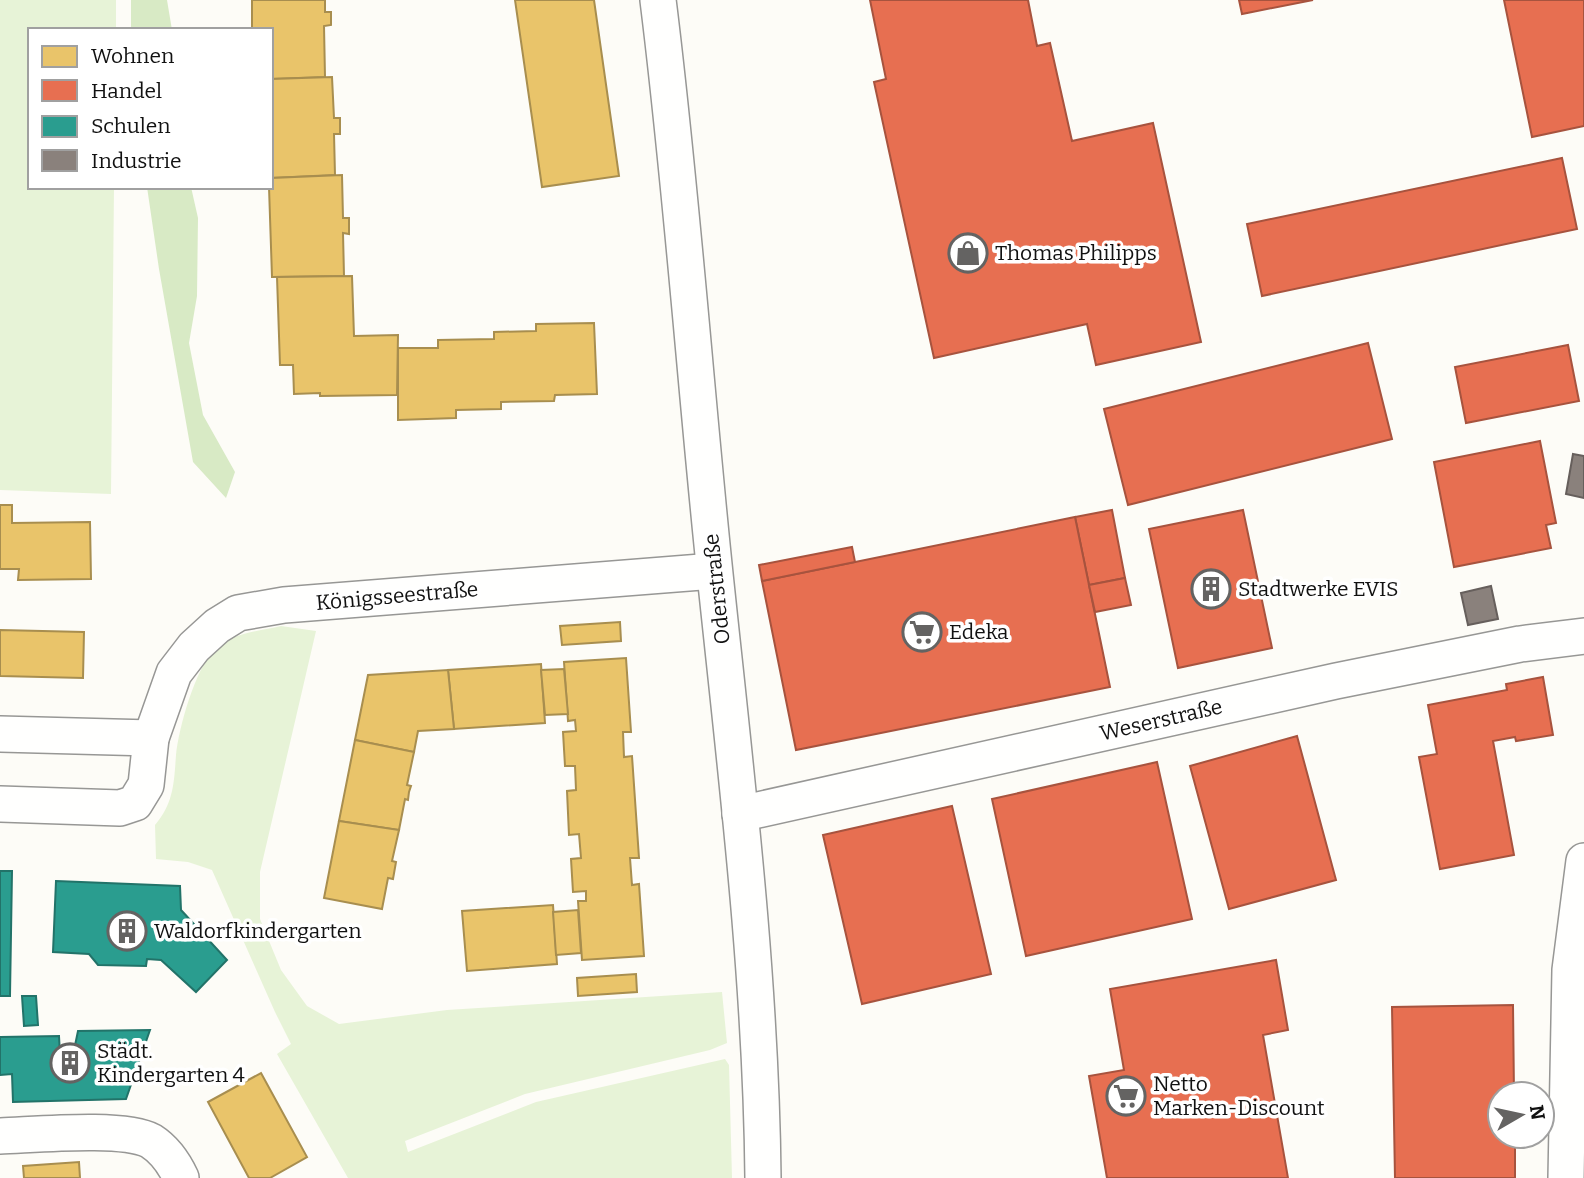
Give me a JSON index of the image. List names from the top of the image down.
{
  "streets": {
    "street": ["Oderstraße", "Königsseestraße", "Weserstraße"]
  },
  "crossings": [
    ["Oderstraße", "Königsseestraße"],
    ["Oderstraße", "Weserstraße"]
  ],
  "places": {
    "shop": ["Thomas Philipps"],
    "building": ["Stadtwerke EVIS", "Waldorfkindergarten", "Städt. Kindergarten 4"],
    "supermarket": ["Edeka", "Netto Marken-Discount"]
  },
  "legend": [
    "Wohnen",
    "Handel",
    "Schulen",
    "Industrie"
  ],
  "north": "right"
}
